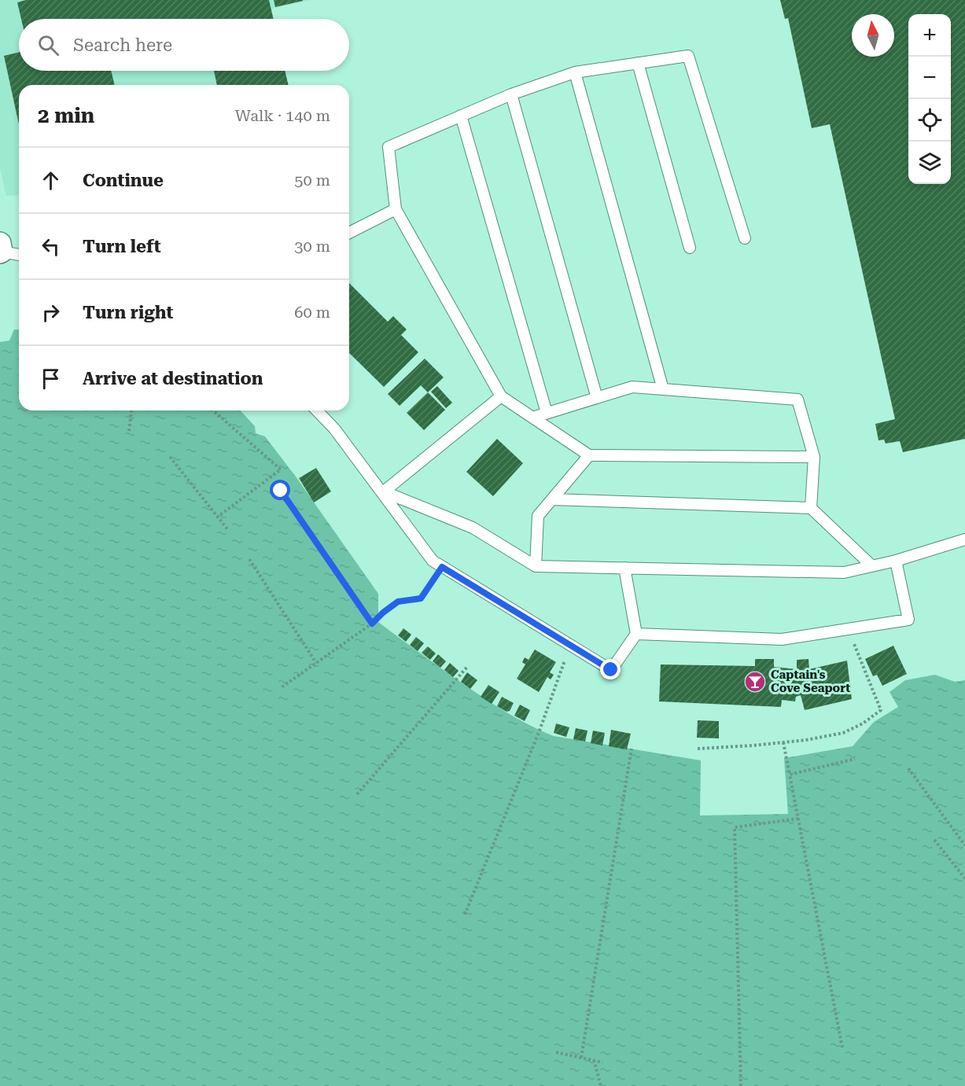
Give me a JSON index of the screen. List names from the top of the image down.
{
  "places": {
    "bar": ["Captain's Cove Seaport"]
  },
  "north": "top",
  "page": {
    "map_buttons": ["+", "−"],
    "search": "Search here",
    "heading": ["2 min", "Walk · 140 m"],
    "list": [
      ["Continue", "50 m"],
      ["Turn left", "30 m"],
      ["Turn right", "60 m"],
      "Arrive at destination"
    ]
  }
}
